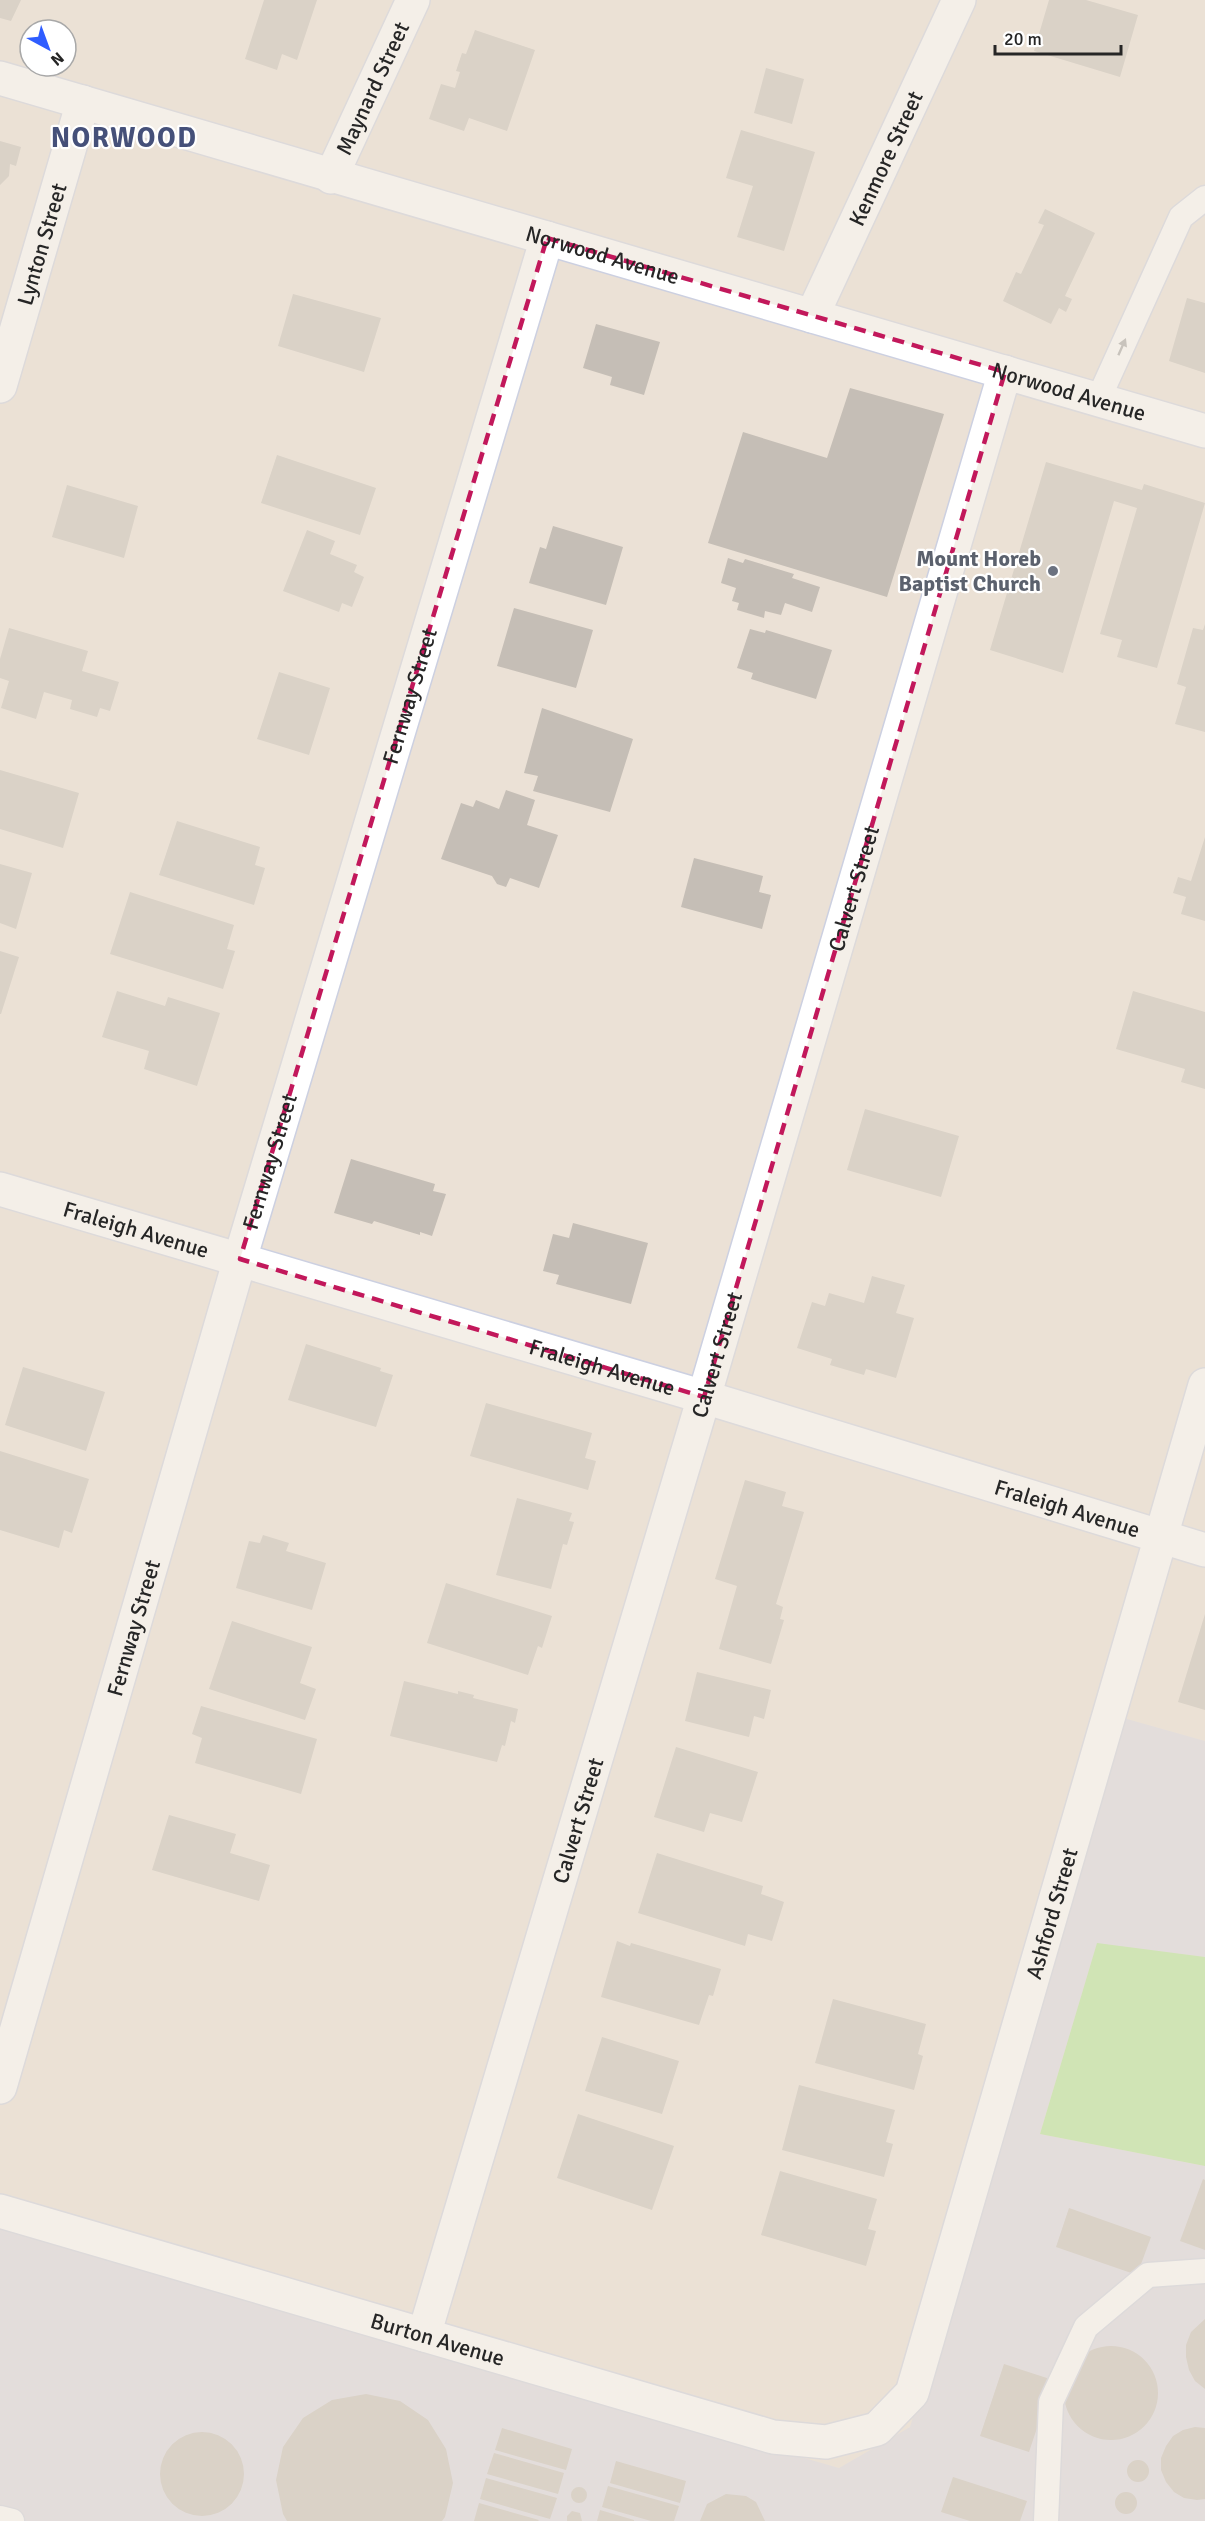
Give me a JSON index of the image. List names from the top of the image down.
{
  "streets": {
    "street": [
      "Maynard Street",
      "Kenmore Street",
      "Lynton Street",
      "Norwood Avenue",
      "Fernway Street",
      "Calvert Street",
      "Fraleigh Avenue",
      "Ashford Street",
      "Burton Avenue"
    ]
  },
  "crossings": [
    ["Maynard Street", "Norwood Avenue"],
    ["Kenmore Street", "Norwood Avenue"],
    ["Lynton Street", "Norwood Avenue"],
    ["Norwood Avenue", "Fernway Street"],
    ["Norwood Avenue", "Calvert Street"],
    ["Fernway Street", "Fraleigh Avenue"],
    ["Calvert Street", "Fraleigh Avenue"],
    ["Calvert Street", "Burton Avenue"],
    ["Fraleigh Avenue", "Ashford Street"],
    ["Ashford Street", "Burton Avenue"]
  ],
  "districts": ["NORWOOD"],
  "places": ["Mount Horeb Baptist Church"],
  "scale_bar": "20 m",
  "north": "bottom right"
}
